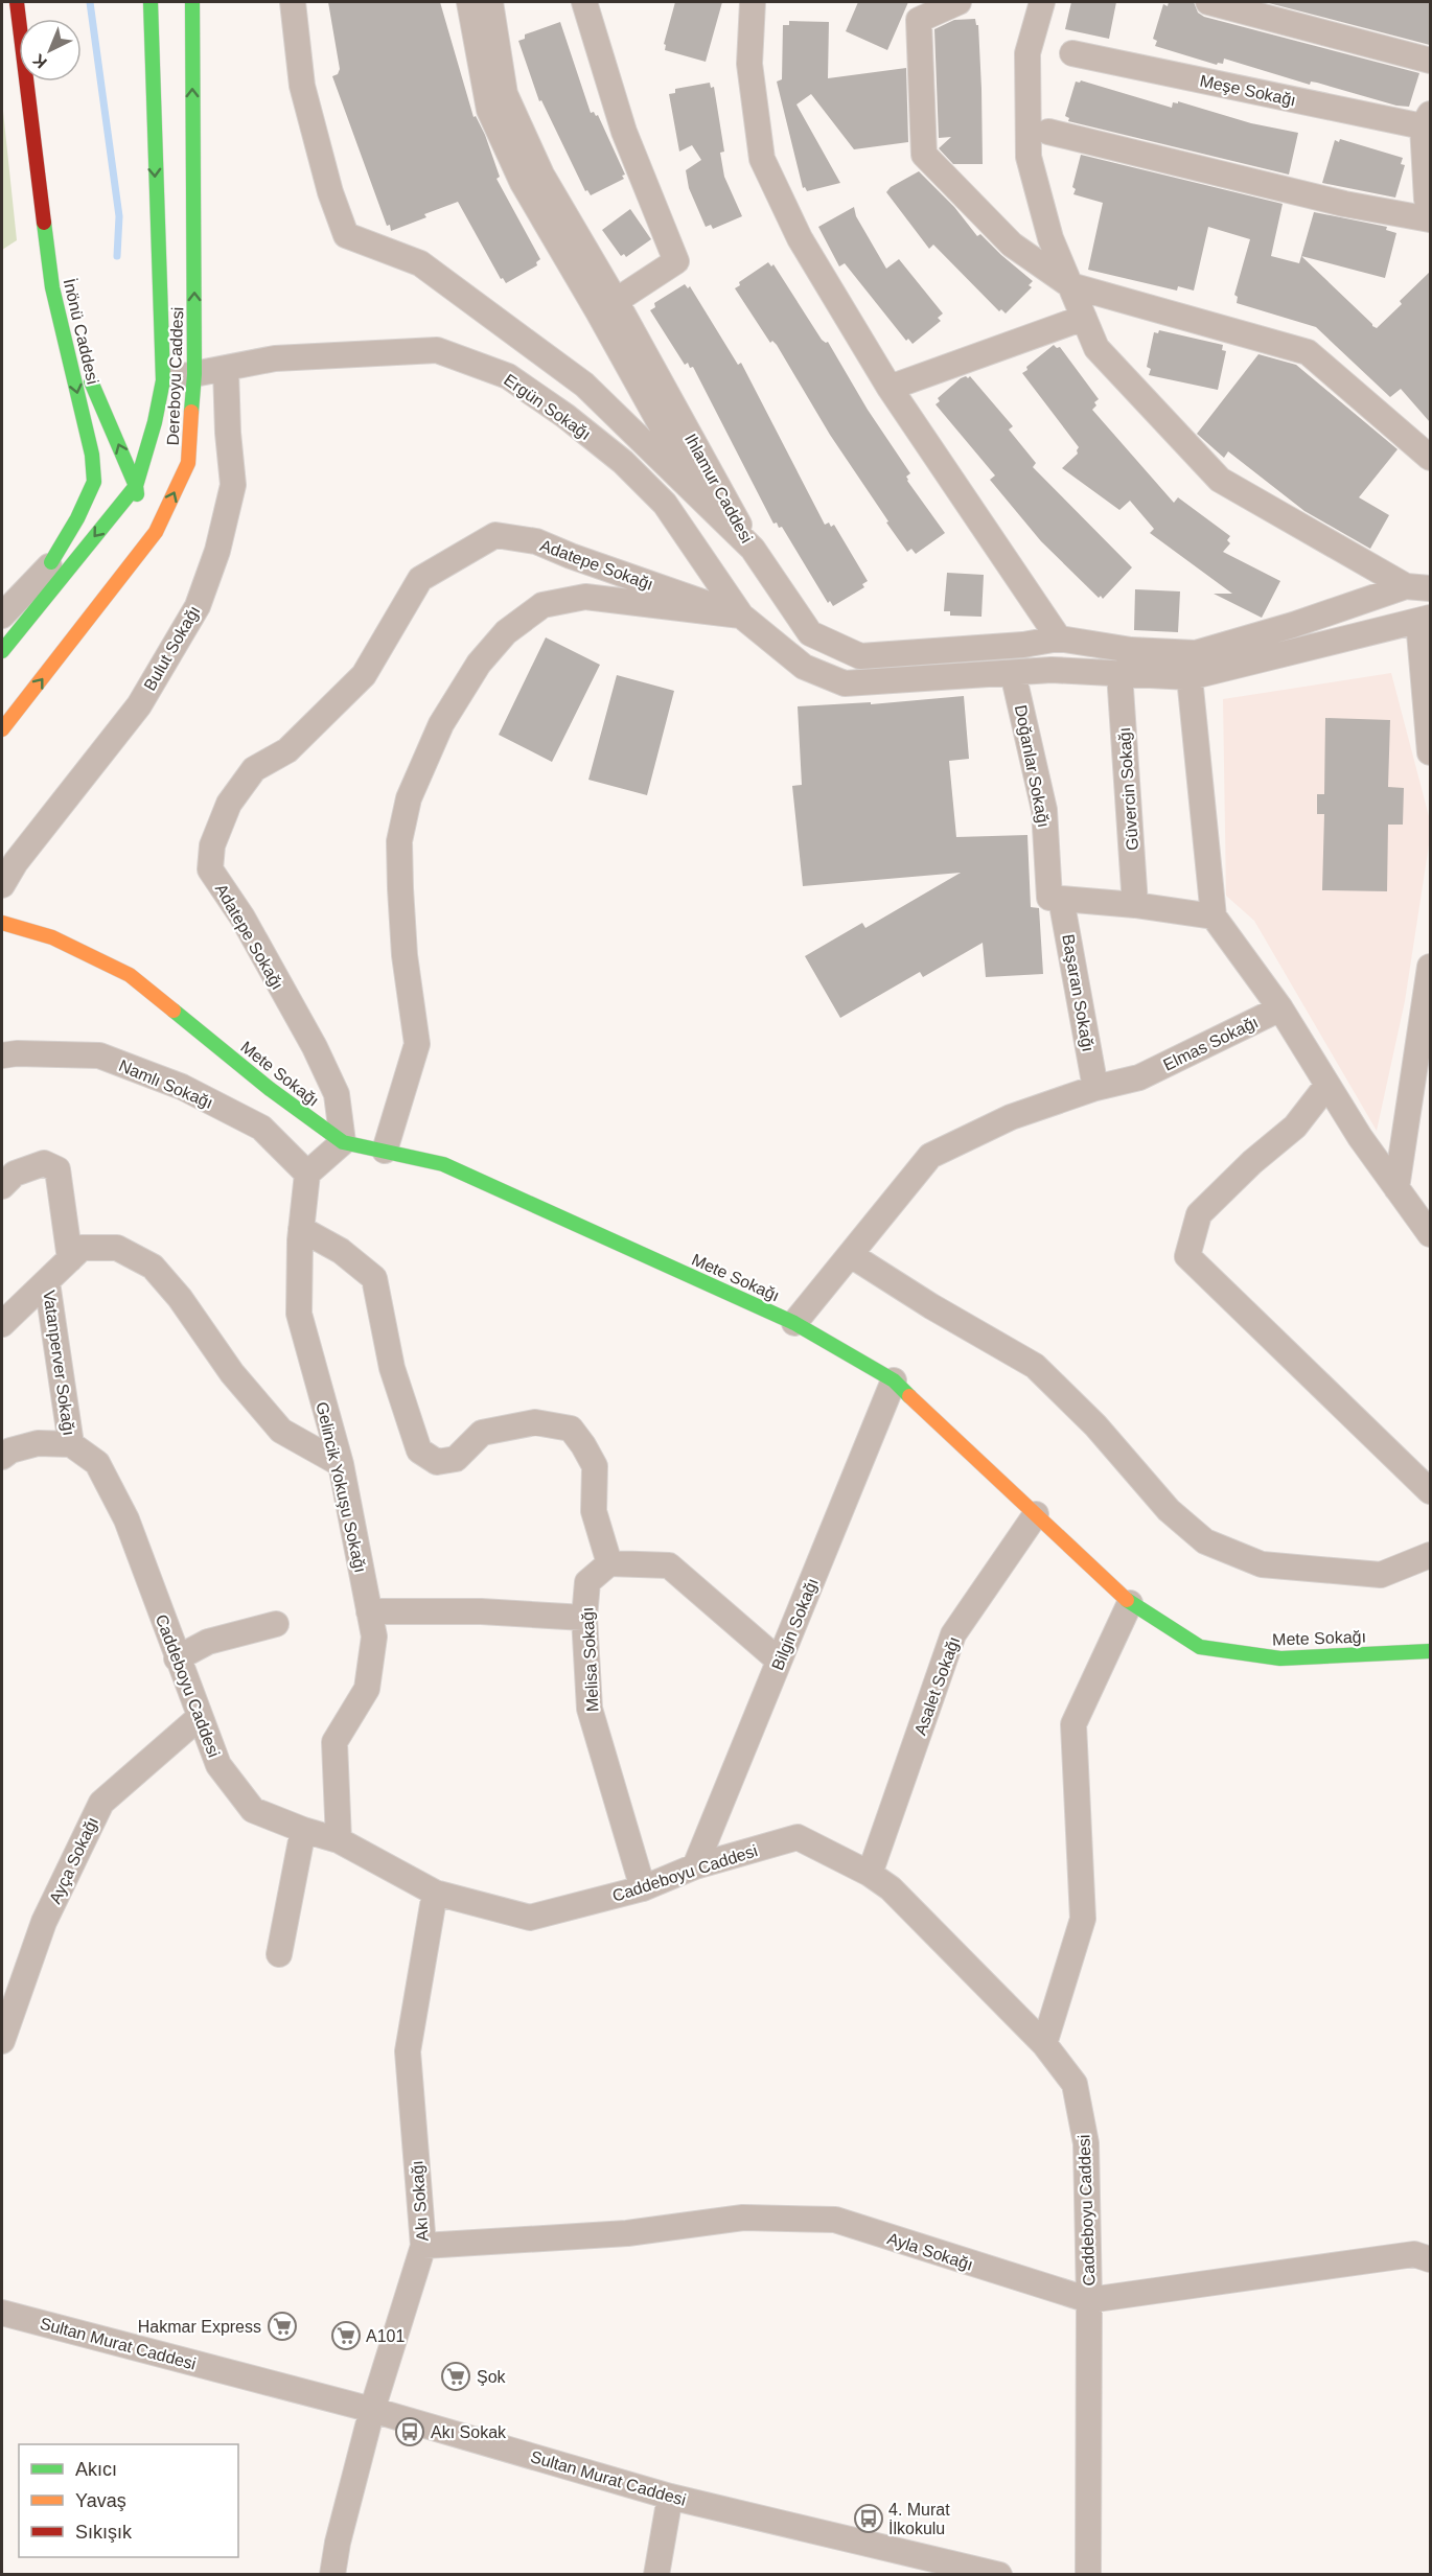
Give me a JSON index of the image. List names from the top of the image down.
{
  "streets": {
    "main road": ["İnönü Caddesi", "Dereboyu Caddesi", "Mete Sokağı"],
    "street": [
      "Meşe Sokağı",
      "Ergün Sokağı",
      "Ihlamur Caddesi",
      "Adatepe Sokağı",
      "Bulut Sokağı",
      "Doğanlar Sokağı",
      "Güvercin Sokağı",
      "Başaran Sokağı",
      "Elmas Sokağı",
      "Namlı Sokağı",
      "Vatanperver Sokağı",
      "Gelincik Yokuşu Sokağı",
      "Bilgin Sokağı",
      "Melisa Sokağı",
      "Caddeboyu Caddesi",
      "Asalet Sokağı",
      "Ayça Sokağı",
      "Akı Sokağı",
      "Ayla Sokağı",
      "Sultan Murat Caddesi"
    ]
  },
  "crossings": [
    ["Dereboyu Caddesi", "Ergün Sokağı"],
    ["Ergün Sokağı", "Adatepe Sokağı"],
    ["Ergün Sokağı", "Bulut Sokağı"],
    ["Adatepe Sokağı", "Mete Sokağı"],
    ["Doğanlar Sokağı", "Başaran Sokağı"],
    ["Başaran Sokağı", "Elmas Sokağı"],
    ["Elmas Sokağı", "Mete Sokağı"],
    ["Mete Sokağı", "Bilgin Sokağı"],
    ["Mete Sokağı", "Asalet Sokağı"],
    ["Namlı Sokağı", "Gelincik Yokuşu Sokağı"],
    ["Vatanperver Sokağı", "Caddeboyu Caddesi"],
    ["Gelincik Yokuşu Sokağı", "Caddeboyu Caddesi"],
    ["Bilgin Sokağı", "Caddeboyu Caddesi"],
    ["Melisa Sokağı", "Caddeboyu Caddesi"],
    ["Caddeboyu Caddesi", "Asalet Sokağı"],
    ["Caddeboyu Caddesi", "Ayça Sokağı"],
    ["Caddeboyu Caddesi", "Akı Sokağı"],
    ["Caddeboyu Caddesi", "Ayla Sokağı"],
    ["Akı Sokağı", "Ayla Sokağı"],
    ["Akı Sokağı", "Sultan Murat Caddesi"]
  ],
  "places": {
    "supermarket": ["Hakmar Express", "A101", "Şok"],
    "bus stop": ["Akı Sokak", "4. Murat İlkokulu"]
  },
  "legend": ["Akıcı", "Yavaş", "Sıkışık"],
  "north": "bottom left"
}
